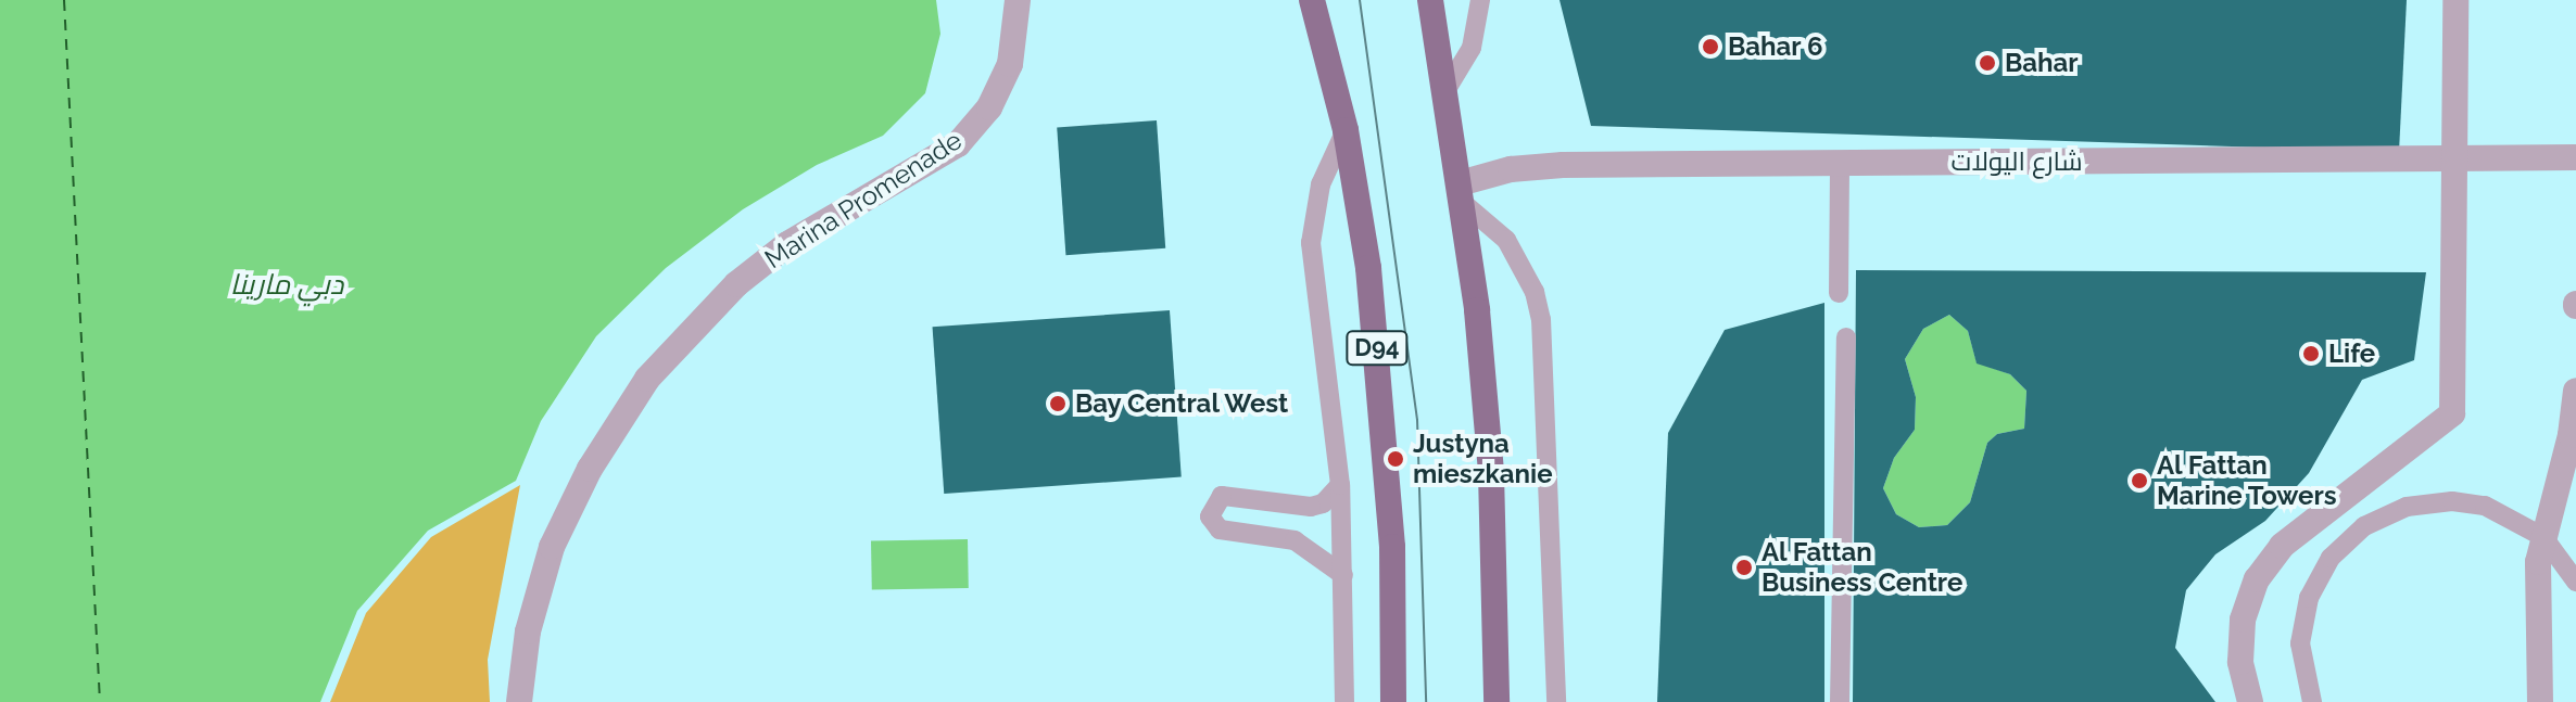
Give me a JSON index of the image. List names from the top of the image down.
{
  "streets": {
    "main road": ["D94"],
    "street": ["شارع اليولات", "Marina Promenade"]
  },
  "water": ["دبي مارينا"],
  "places": [
    "Bahar 6",
    "Bahar",
    "Life",
    "Bay Central West",
    "Justyna mieszkanie",
    "Al Fattan Marine Towers",
    "Al Fattan Business Centre"
  ]
}
